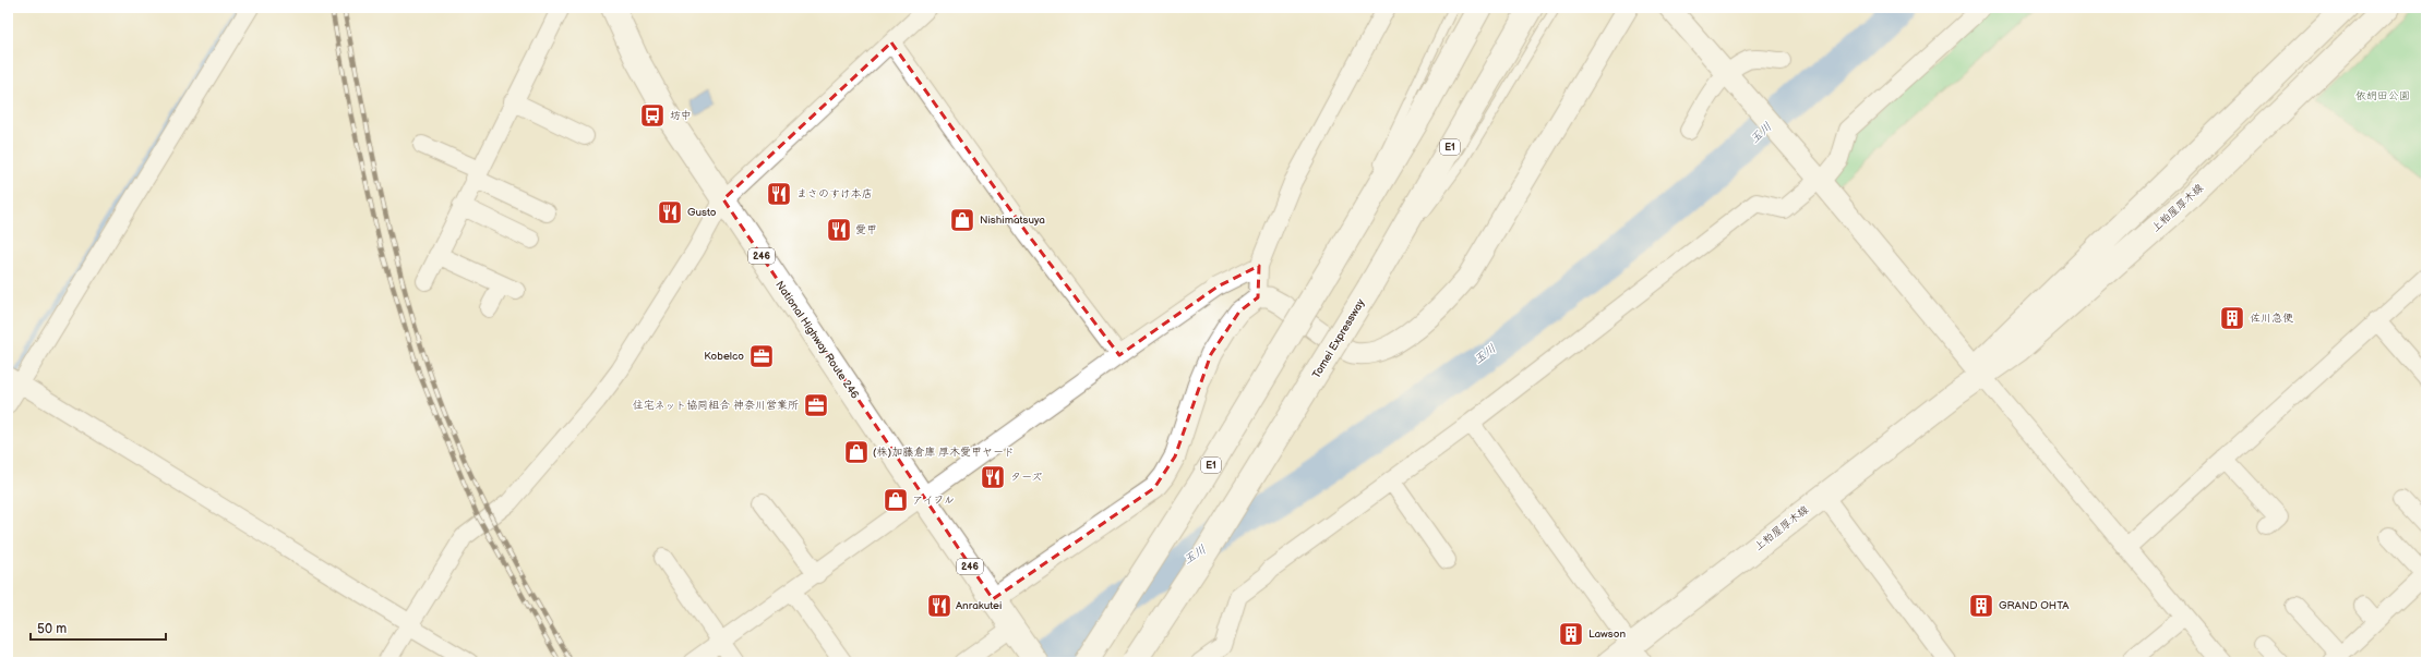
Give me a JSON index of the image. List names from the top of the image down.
{
  "streets": {
    "main road": [
      "E1",
      "上粕屋厚木線",
      "246",
      "Tomei Expressway",
      "National Highway Route 246"
    ]
  },
  "water": ["玉川"],
  "parks": ["依胡田公園"],
  "places": {
    "bus stop": ["坊中"],
    "restaurant": [
      "まさのすけ本店",
      "Gusto",
      "愛甲",
      "ターズ",
      "Anrakutei"
    ],
    "shop": ["Nishimatsuya", "(株)加藤倉庫 厚木愛甲ヤード", "アイフル"],
    "building": ["佐川急便", "GRAND OHTA", "Lawson"],
    "office": ["Kobelco", "住宅ネット協同組合 神奈川営業所"]
  },
  "scale_bar": "50 m"
}
